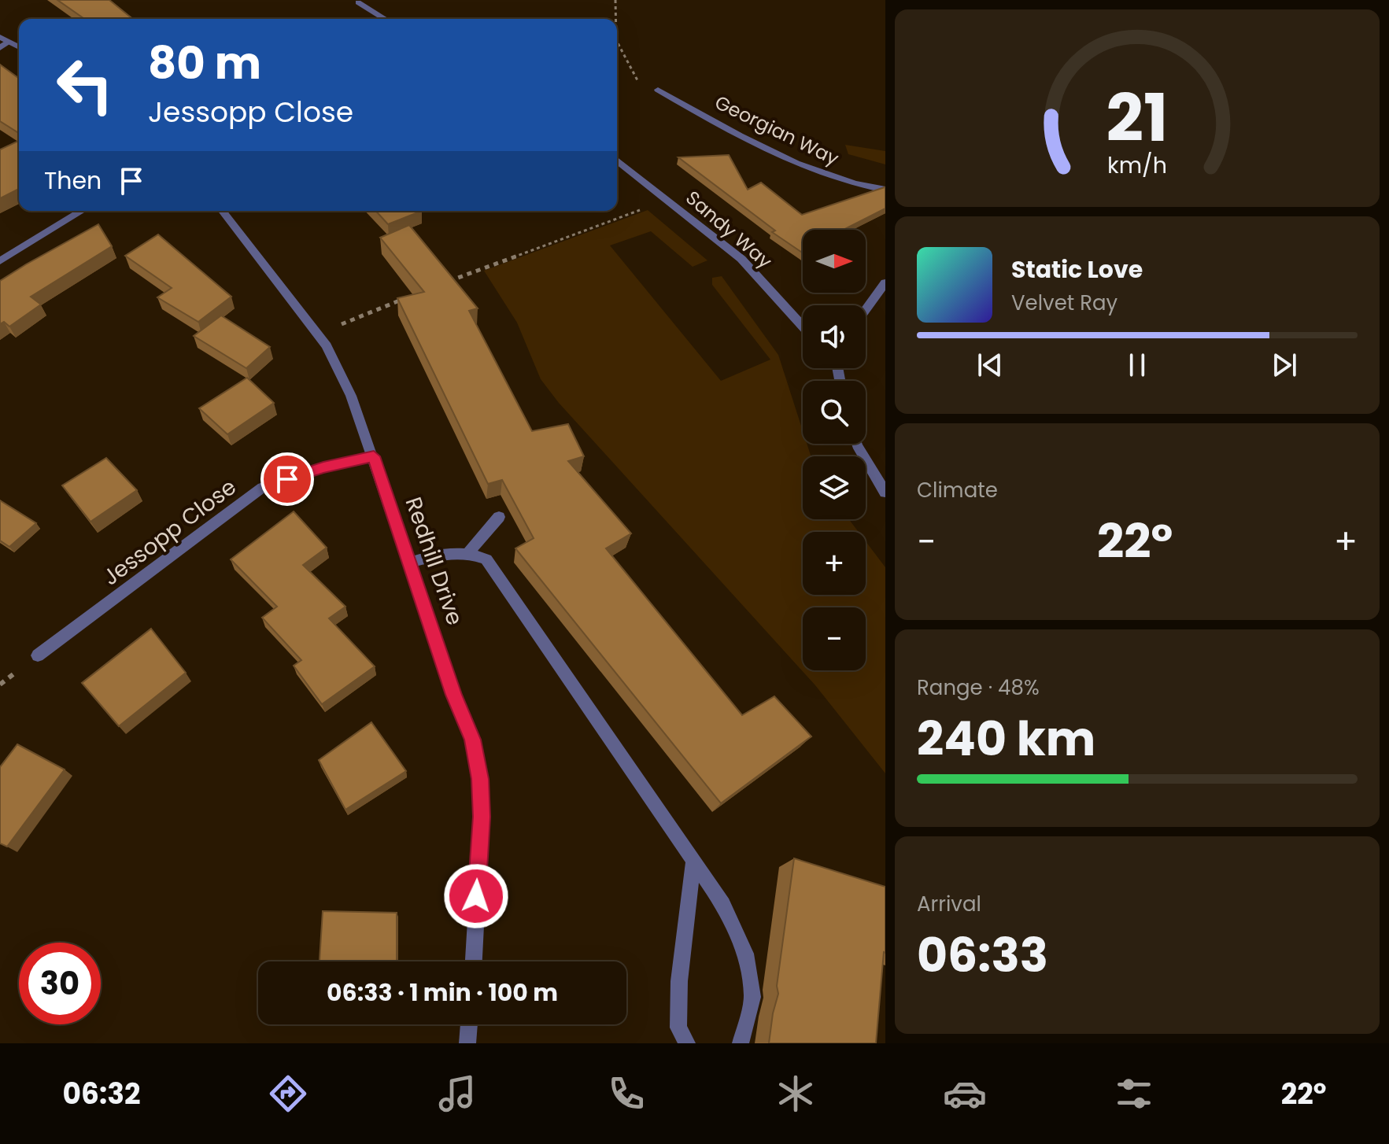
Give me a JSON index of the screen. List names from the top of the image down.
{
  "streets": {
    "street": [
      "Georgian Way",
      "Sandy Way",
      "Jessopp Close",
      "Redhill Drive"
    ]
  },
  "crossings": [
    ["Jessopp Close", "Redhill Drive"]
  ],
  "north": "right",
  "page": {
    "turn": ["80 m", "Jessopp Close"],
    "then": "Then",
    "map_buttons": ["+", "−"],
    "song": ["Static Love", "Velvet Ray"],
    "tile": [
      "Climate",
      ["Range · 48%", "240 km"],
      ["Arrival", "06:33"]
    ],
    "heat": ["−", "22°", "+"],
    "limit": "30",
    "trip": "06:33 · 1 min · 100 m",
    "tabs": ["06:32", "22°"],
    "gauge": ["21", "km/h"]
  }
}
